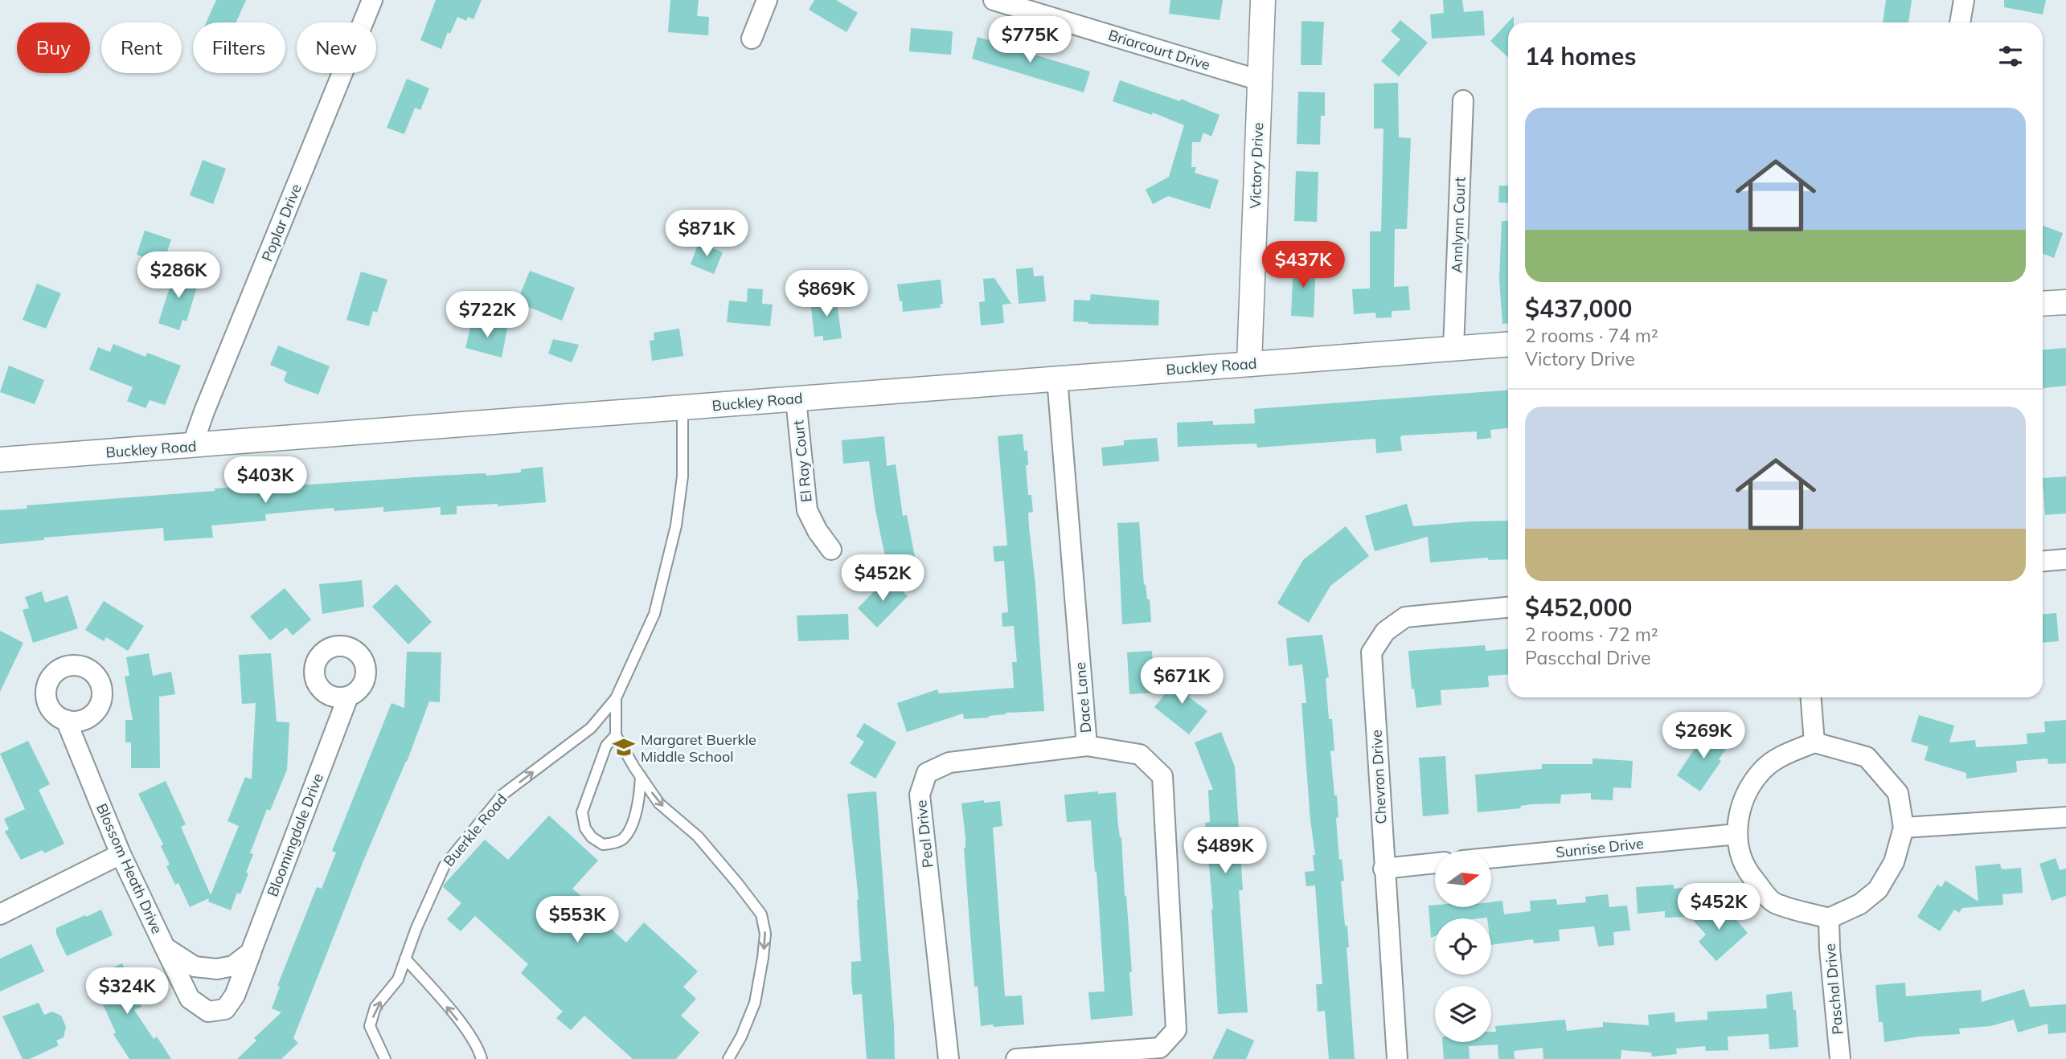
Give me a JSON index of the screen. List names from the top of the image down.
{
  "streets": {
    "street": [
      "Briarcourt Drive",
      "Victory Drive",
      "Poplar Drive",
      "Annlynn Court",
      "Buckley Road",
      "El Ray Court",
      "Dace Lane",
      "Chevron Drive",
      "Peal Drive",
      "Bloomingdale Drive",
      "Sunrise Drive",
      "Blossom Heath Drive",
      "Paschal Drive"
    ],
    "lane": ["Buerkle Road"]
  },
  "crossings": [
    ["Briarcourt Drive", "Victory Drive"],
    ["Victory Drive", "Buckley Road"],
    ["Poplar Drive", "Buckley Road"],
    ["Annlynn Court", "Buckley Road"],
    ["Buckley Road", "El Ray Court"],
    ["Buckley Road", "Dace Lane"],
    ["Buckley Road", "Buerkle Road"],
    ["Dace Lane", "Peal Drive"],
    ["Bloomingdale Drive", "Blossom Heath Drive"],
    ["Sunrise Drive", "Paschal Drive"]
  ],
  "one_way": ["Buerkle Road"],
  "places": {
    "school or university": ["Margaret Buerkle Middle School"]
  },
  "north": "right",
  "page": {
    "price": [
      "$775K",
      "$871K",
      "$437K",
      "$286K",
      "$869K",
      "$722K",
      "$403K",
      "$452K",
      "$671K",
      "$269K",
      "$489K",
      "$452K",
      "$553K",
      "$324K"
    ],
    "chip": [
      "Buy",
      "Rent",
      "Filters",
      "New"
    ],
    "heading": "14 homes",
    "list": [
      {
        "name": "$437,000",
        "note": "2 rooms · 74 m² · Victory Drive"
      },
      {
        "name": "$452,000",
        "note": "2 rooms · 72 m² · Pascchal Drive"
      }
    ]
  }
}
